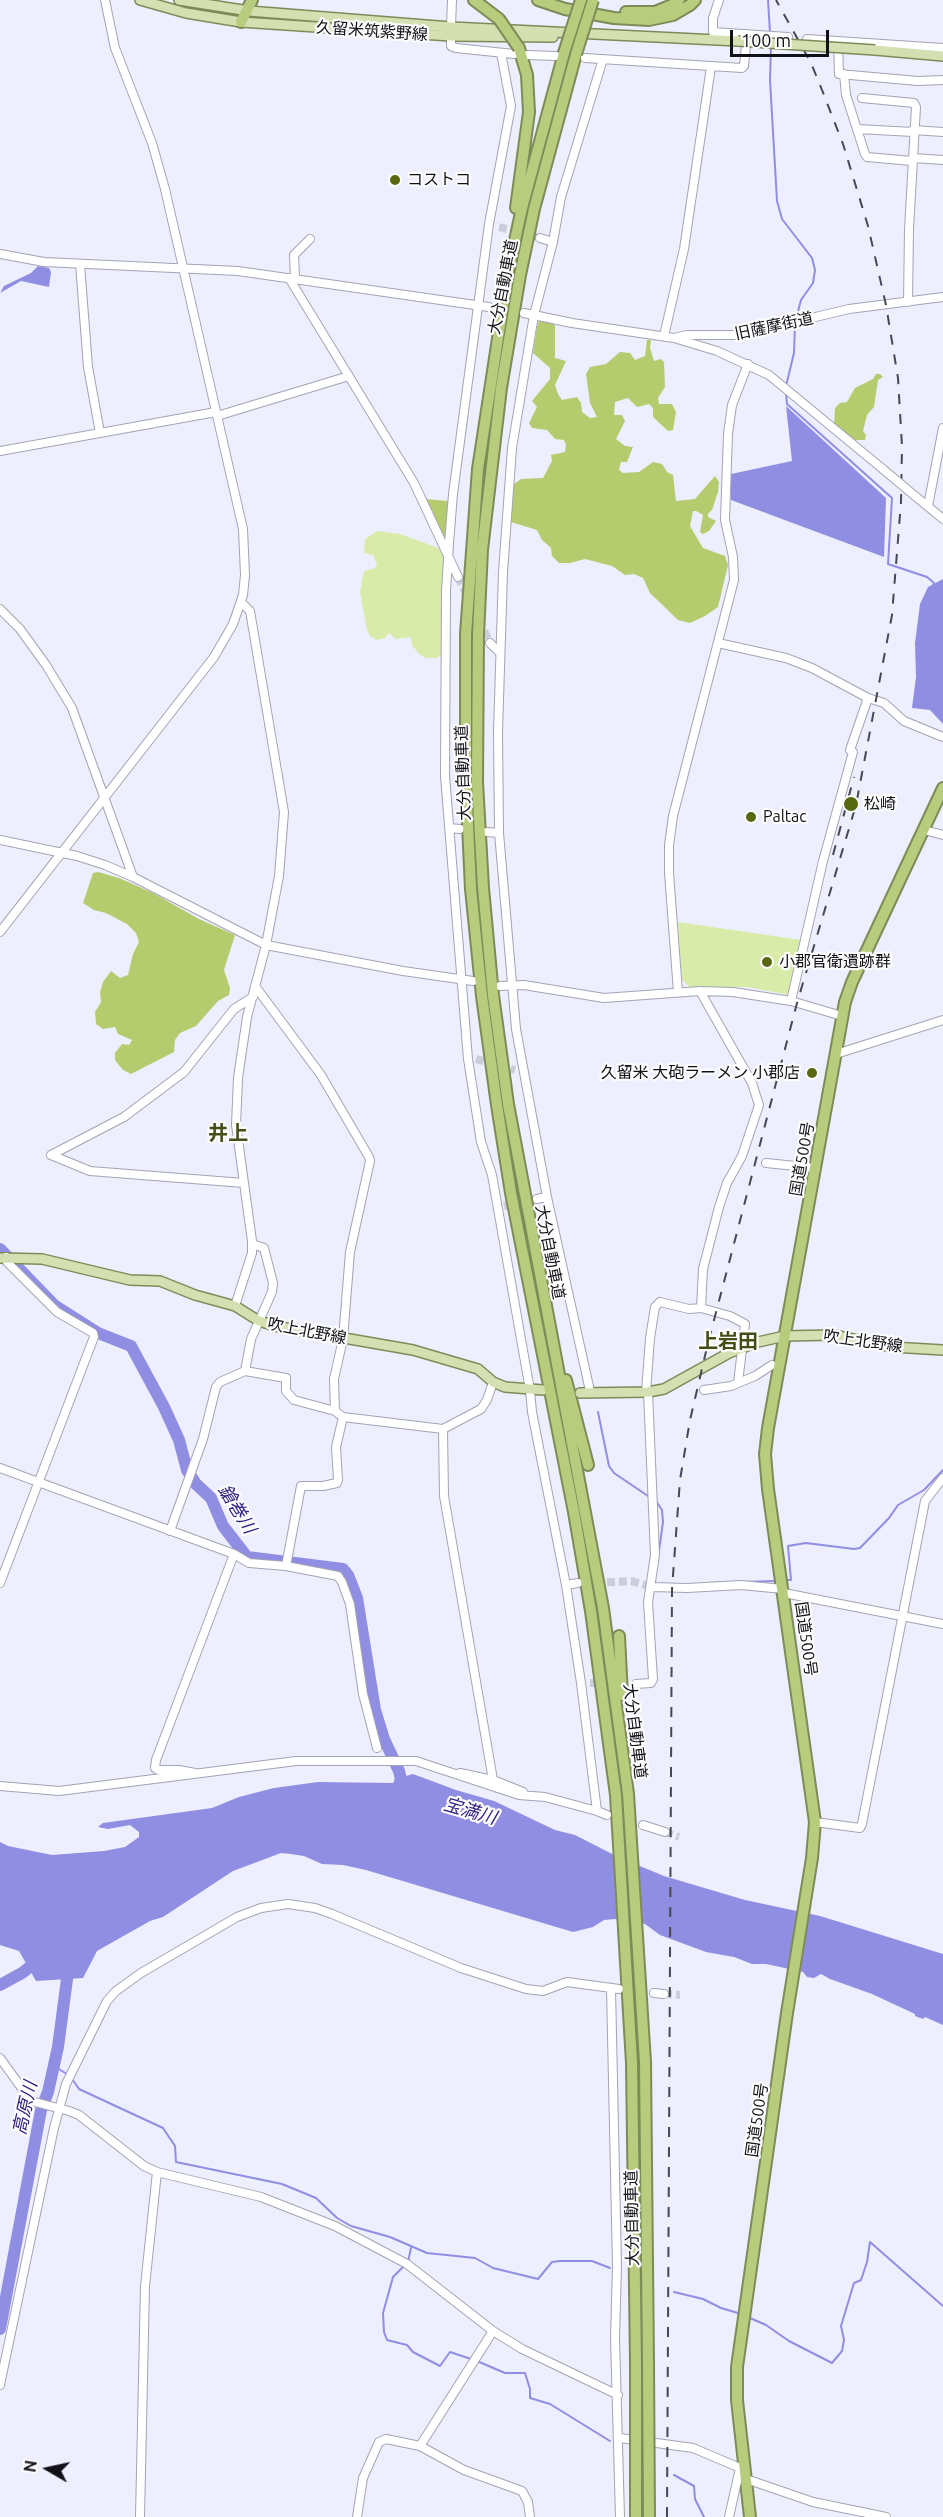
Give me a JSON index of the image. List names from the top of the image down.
{
  "streets": {
    "highway": ["大分自動車道", "国道500号"],
    "main road": ["久留米筑紫野線", "吹上北野線"],
    "street": ["旧薩摩街道"]
  },
  "crossings": [
    ["国道500号", "吹上北野線"]
  ],
  "districts": ["井上", "上岩田"],
  "water": ["鎗巻川", "宝満川", "高原川"],
  "places": [
    "コストコ",
    "松崎",
    "Paltac",
    "小郡官衛遺跡群",
    "久留米 大砲ラーメン 小郡店"
  ],
  "scale_bar": "100 m",
  "north": "left"
}
